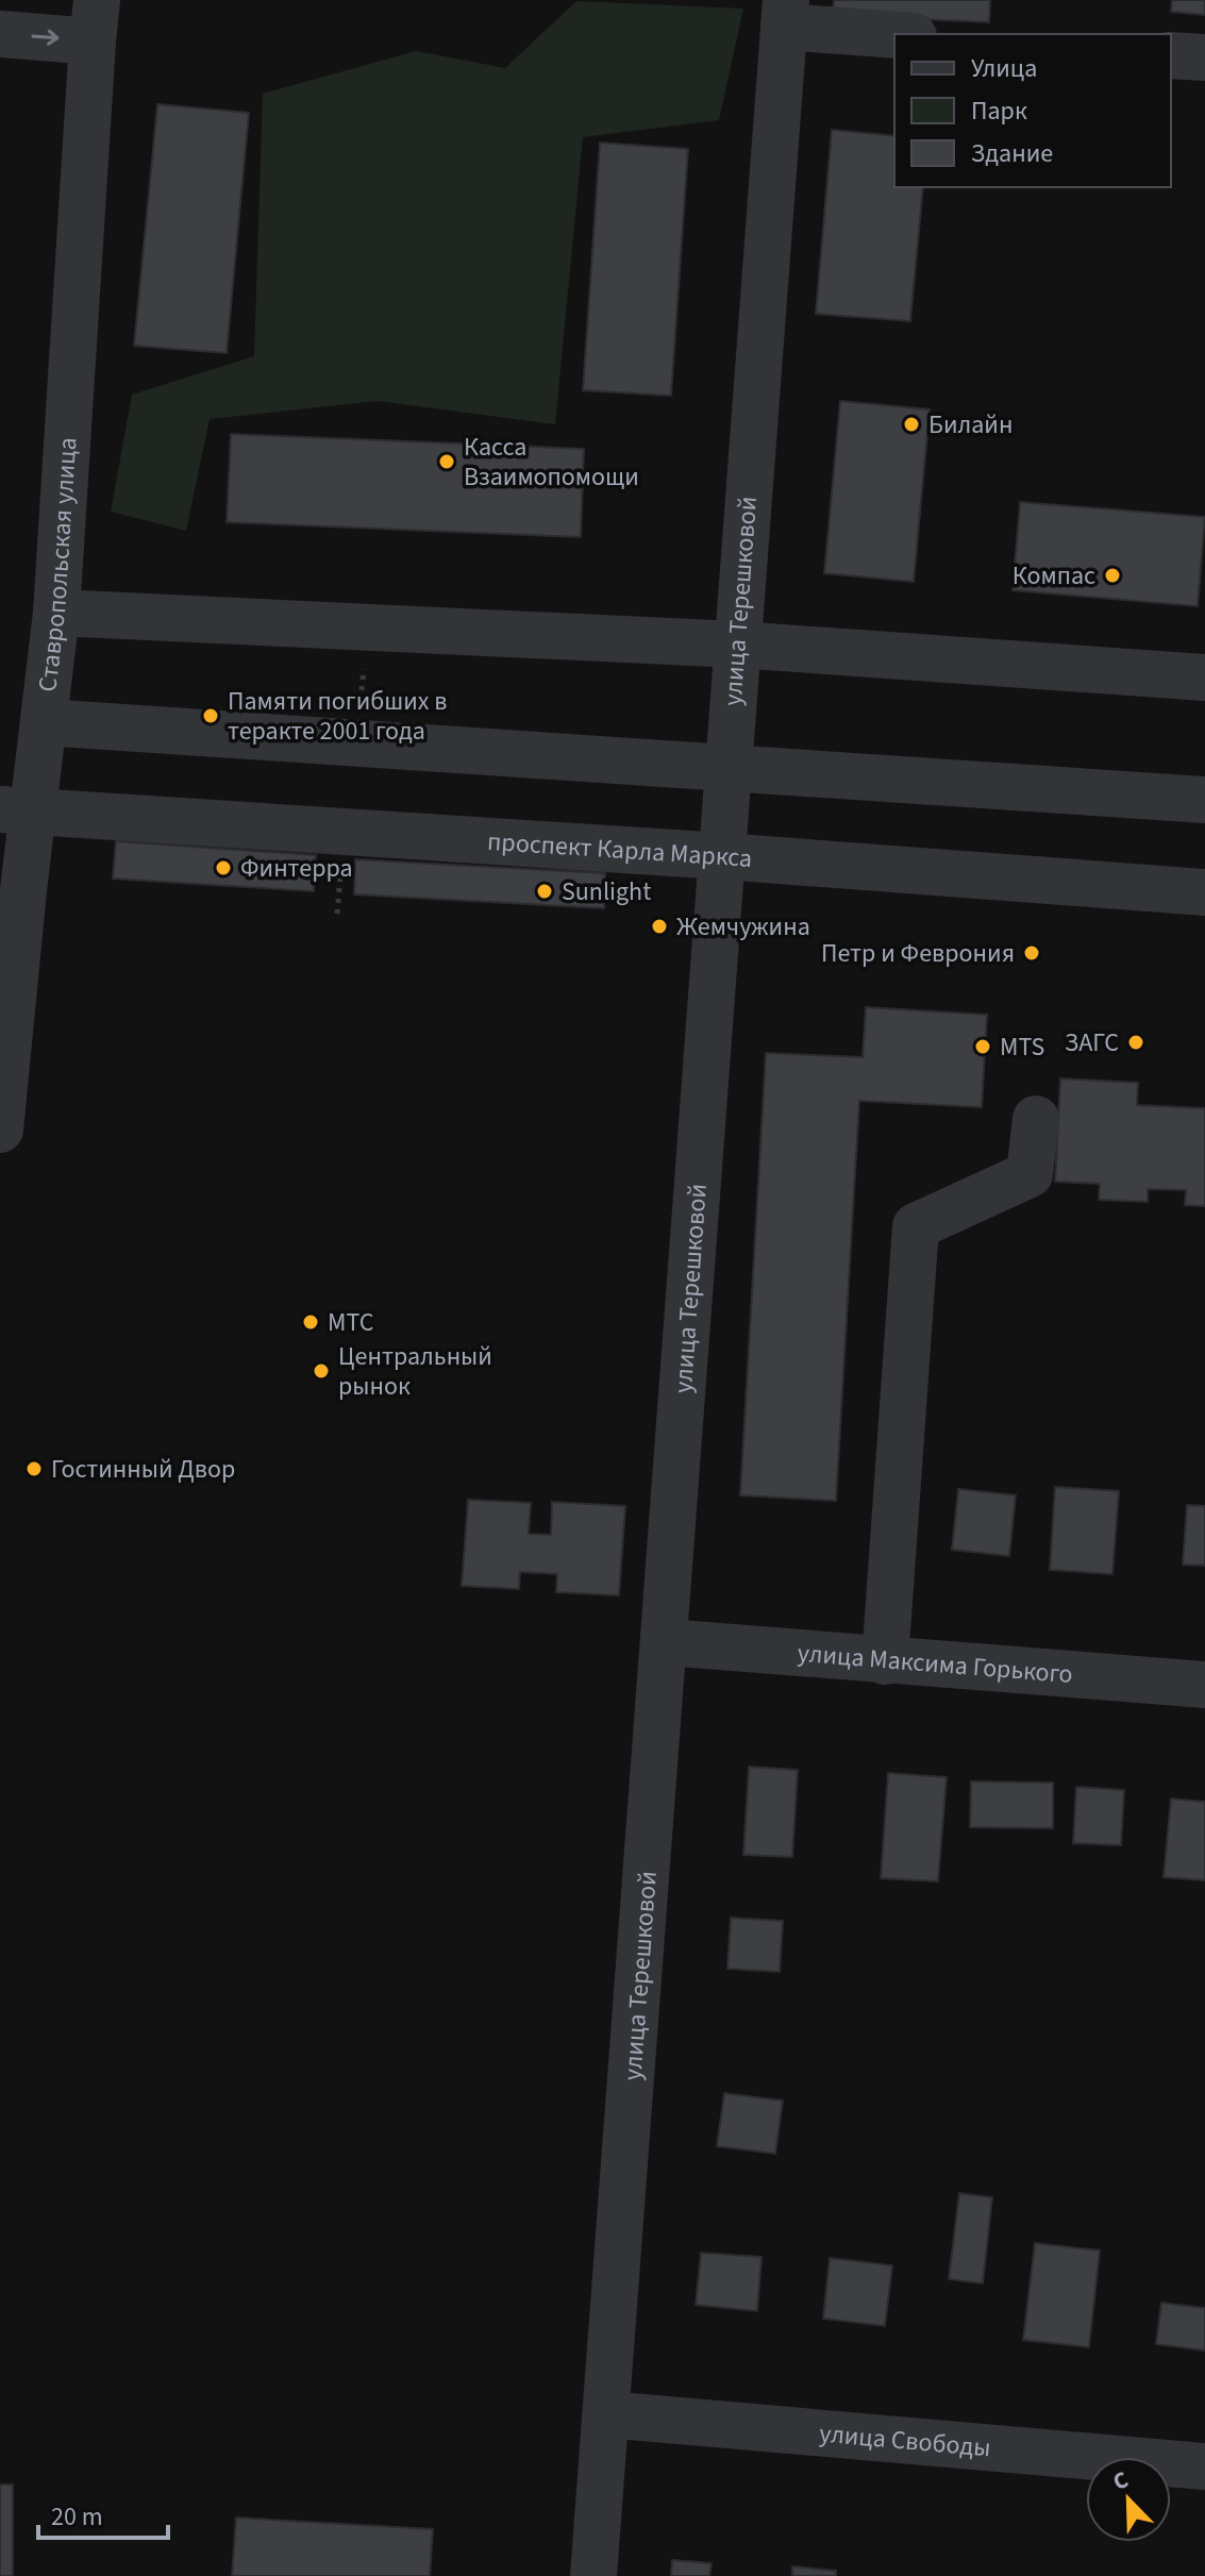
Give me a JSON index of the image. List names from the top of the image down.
{
  "streets": {
    "street": [
      "Ставропольская улица",
      "улица Терешковой",
      "проспект Карла Маркса",
      "улица Максима Горького",
      "улица Свободы"
    ]
  },
  "crossings": [
    ["Ставропольская улица", "проспект Карла Маркса"],
    ["улица Терешковой", "проспект Карла Маркса"],
    ["улица Терешковой", "улица Максима Горького"],
    ["улица Терешковой", "улица Свободы"]
  ],
  "places": [
    "Билайн",
    "Касса Взаимопомощи",
    "Компас",
    "Памяти погибших в теракте 2001 года",
    "Финтерра",
    "Sunlight",
    "Жемчужина",
    "Петр и Феврония",
    "ЗАГС",
    "MTS",
    "МТС",
    "Центральный рынок",
    "Гостинный Двор"
  ],
  "legend": ["Улица", "Парк", "Здание"],
  "scale_bar": "20 m",
  "north": "top left"
}
